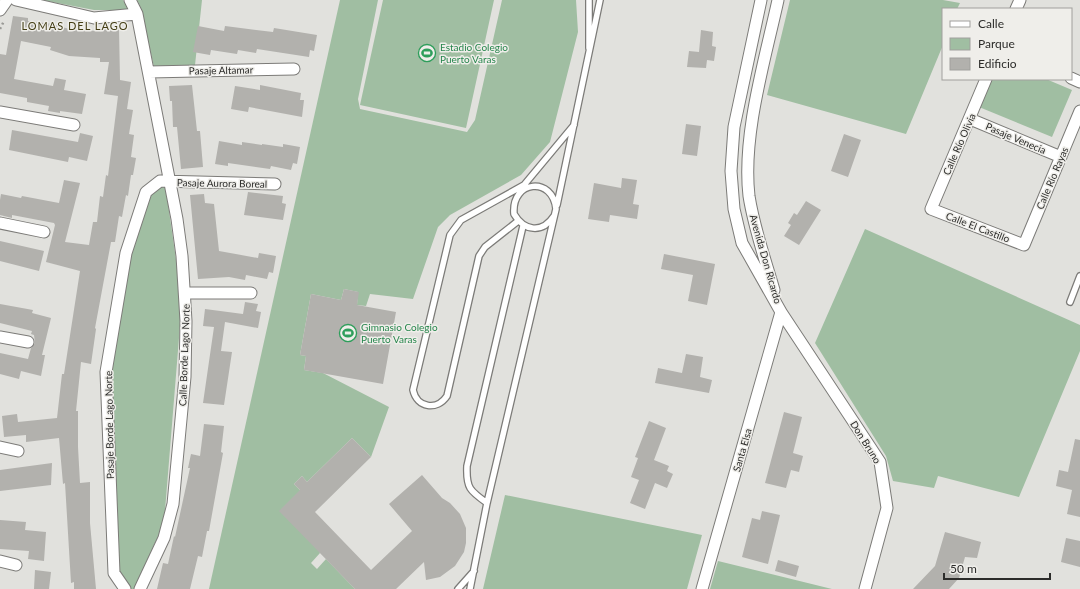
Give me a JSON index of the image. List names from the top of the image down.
{
  "streets": {
    "street": [
      "Pasaje Altamar",
      "Pasaje Venecia",
      "Calle Río Olivia",
      "Calle Río Rayas",
      "Pasaje Aurora Boreal",
      "Calle El Castillo",
      "Avenida Don Ricardo",
      "Calle Borde Lago Norte",
      "Pasaje Borde Lago Norte",
      "Don Bruno",
      "Santa Elsa"
    ]
  },
  "crossings": [
    ["Pasaje Altamar", "Calle Borde Lago Norte"],
    ["Pasaje Venecia", "Calle Río Olivia"],
    ["Pasaje Venecia", "Calle Río Rayas"],
    ["Calle Río Olivia", "Calle El Castillo"],
    ["Calle Río Rayas", "Calle El Castillo"],
    ["Pasaje Aurora Boreal", "Calle Borde Lago Norte"],
    ["Pasaje Aurora Boreal", "Pasaje Borde Lago Norte"],
    ["Avenida Don Ricardo", "Don Bruno"],
    ["Avenida Don Ricardo", "Santa Elsa"],
    ["Calle Borde Lago Norte", "Pasaje Borde Lago Norte"],
    ["Don Bruno", "Santa Elsa"]
  ],
  "districts": ["LOMAS DEL LAGO"],
  "places": {
    "sports": ["Estadio Colegio Puerto Varas", "Gimnasio Colegio Puerto Varas"]
  },
  "legend": ["Calle", "Parque", "Edificio"],
  "scale_bar": "50 m"
}
